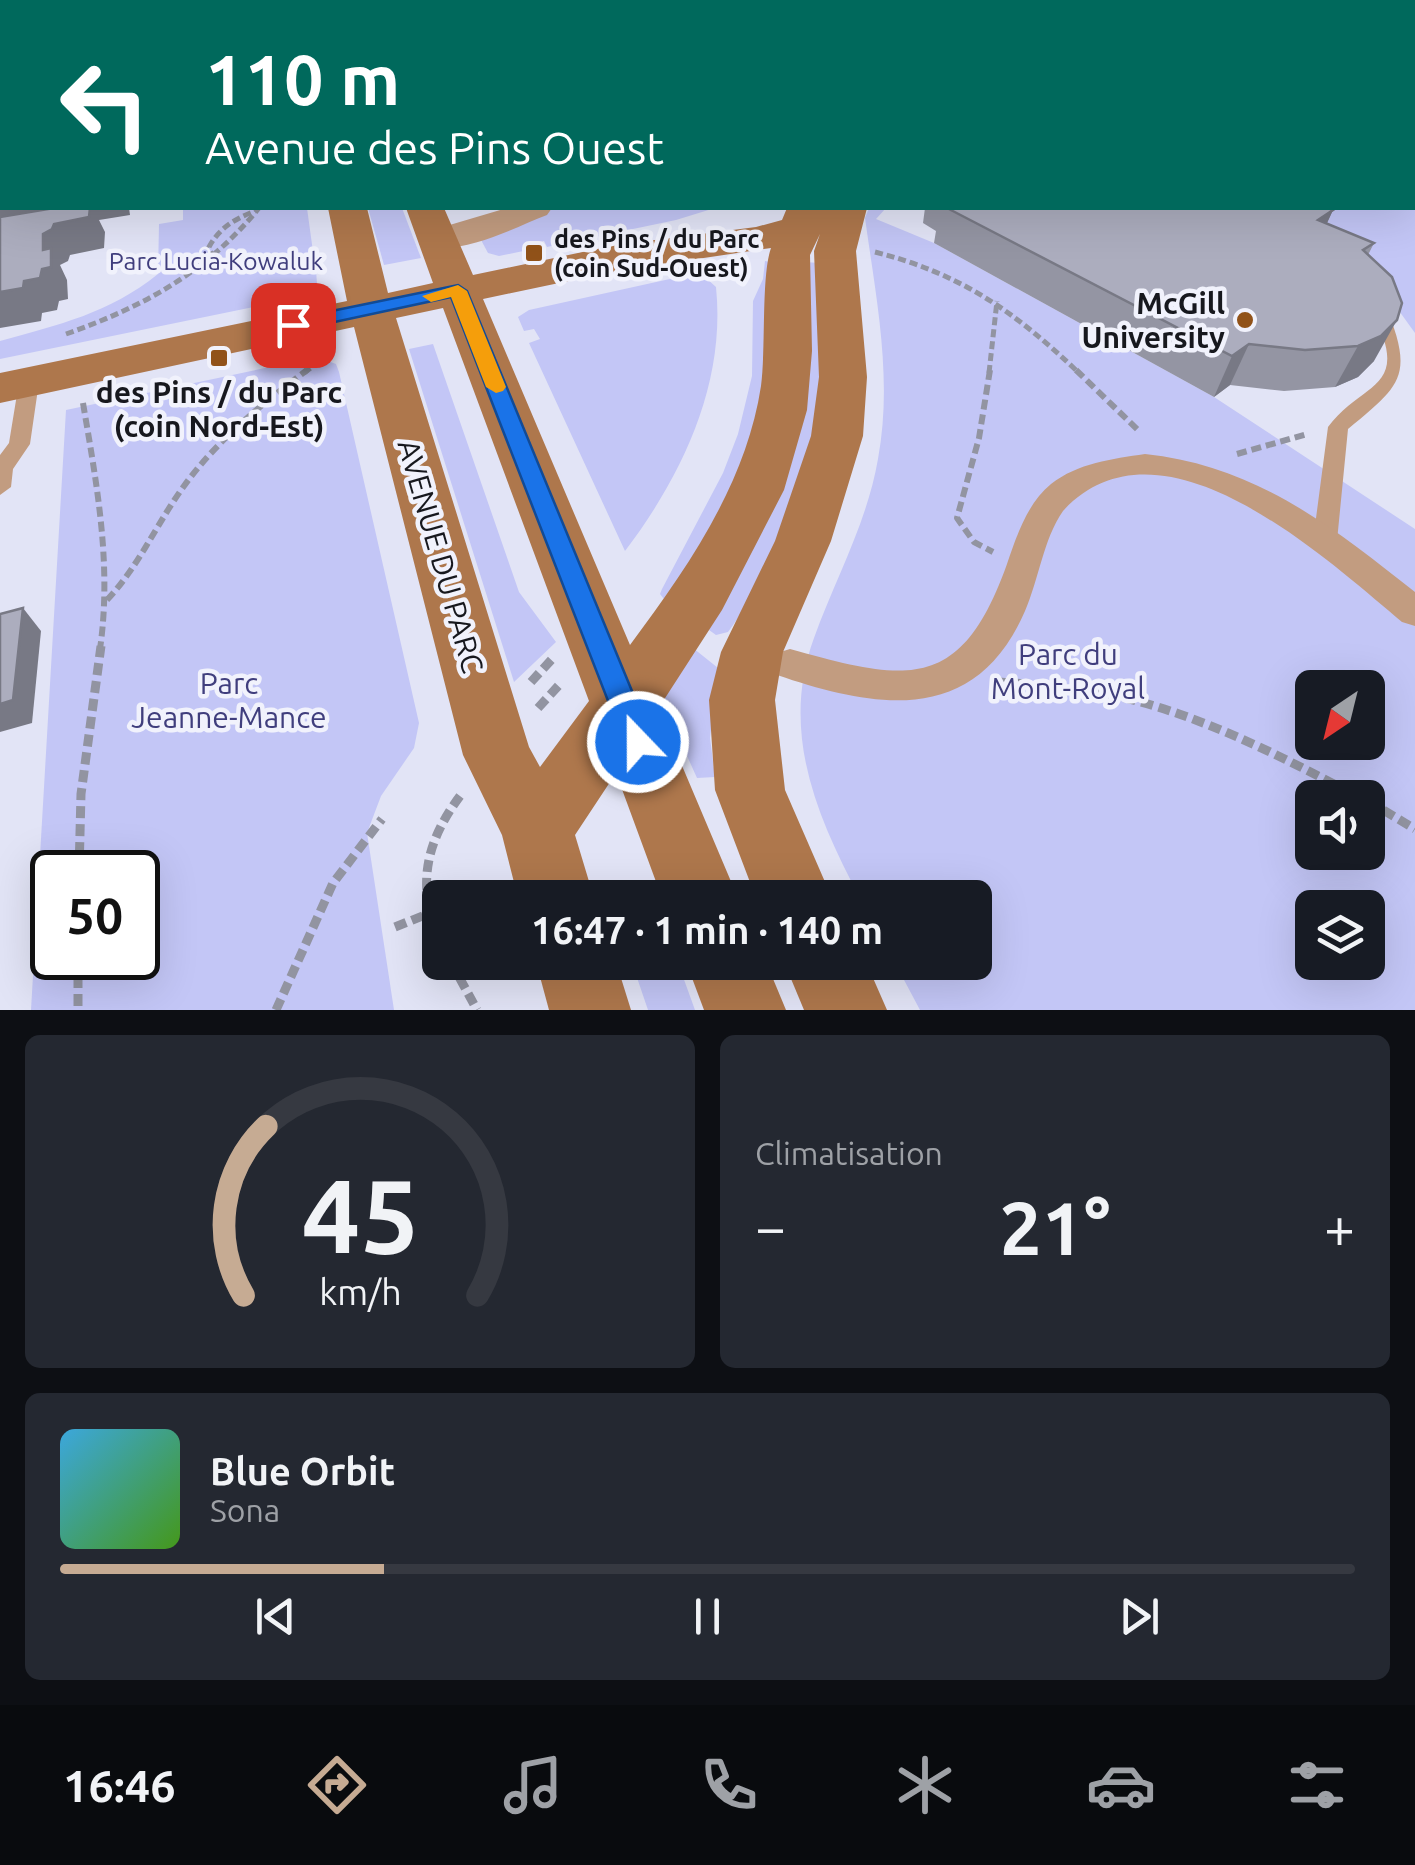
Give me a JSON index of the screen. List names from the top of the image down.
{
  "streets": {
    "main road": ["AVENUE DU PARC"]
  },
  "parks": ["Parc Lucia-Kowaluk", "Parc du Mont-Royal", "Parc Jeanne-Mance"],
  "places": {
    "transit": ["des Pins / du Parc (coin Sud-Ouest)", "des Pins / du Parc (coin Nord-Est)"],
    "other": ["McGill University"]
  },
  "north": "bottom left",
  "page": {
    "turn": ["110 m", "Avenue des Pins Ouest"],
    "limit": "50",
    "trip": "16:47 · 1 min · 140 m",
    "tile": "Climatisation",
    "heat": ["−", "21°", "+"],
    "song": ["Blue Orbit", "Sona"],
    "tabs": "16:46",
    "gauge": ["45", "km/h"]
  }
}
